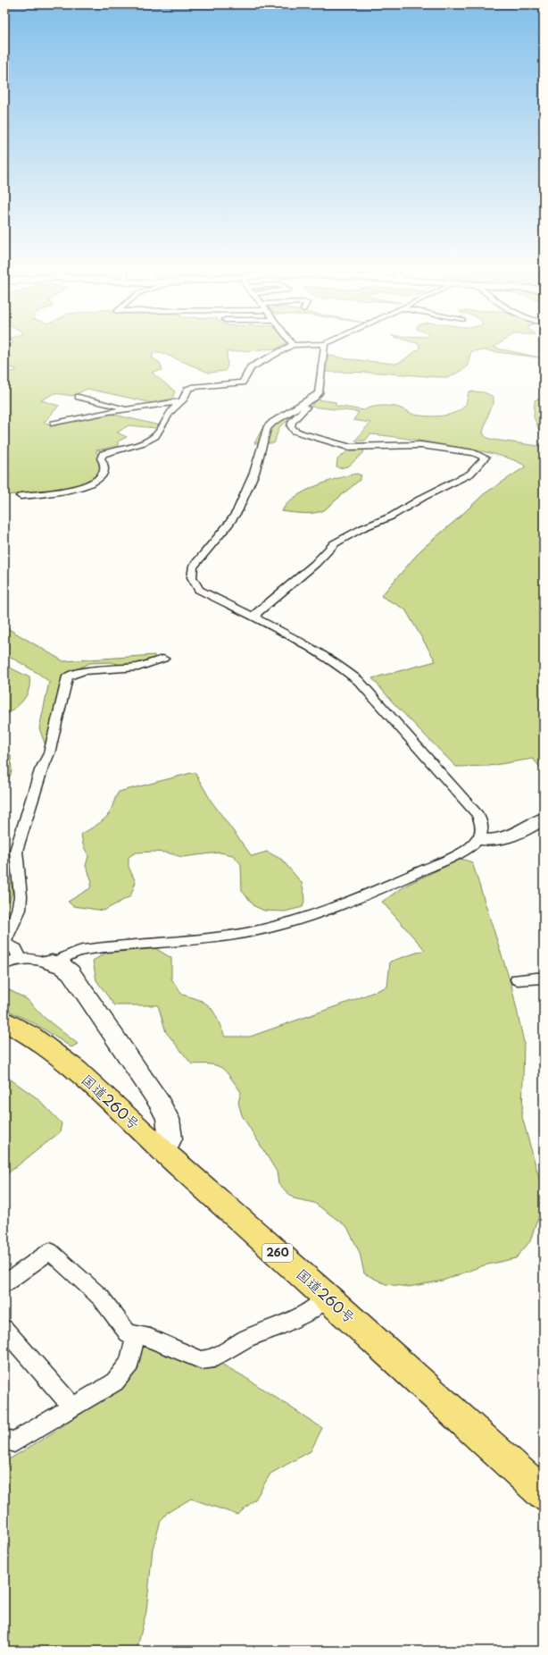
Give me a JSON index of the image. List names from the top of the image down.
{
  "streets": {
    "highway": ["国道260号", "260"]
  }
}
